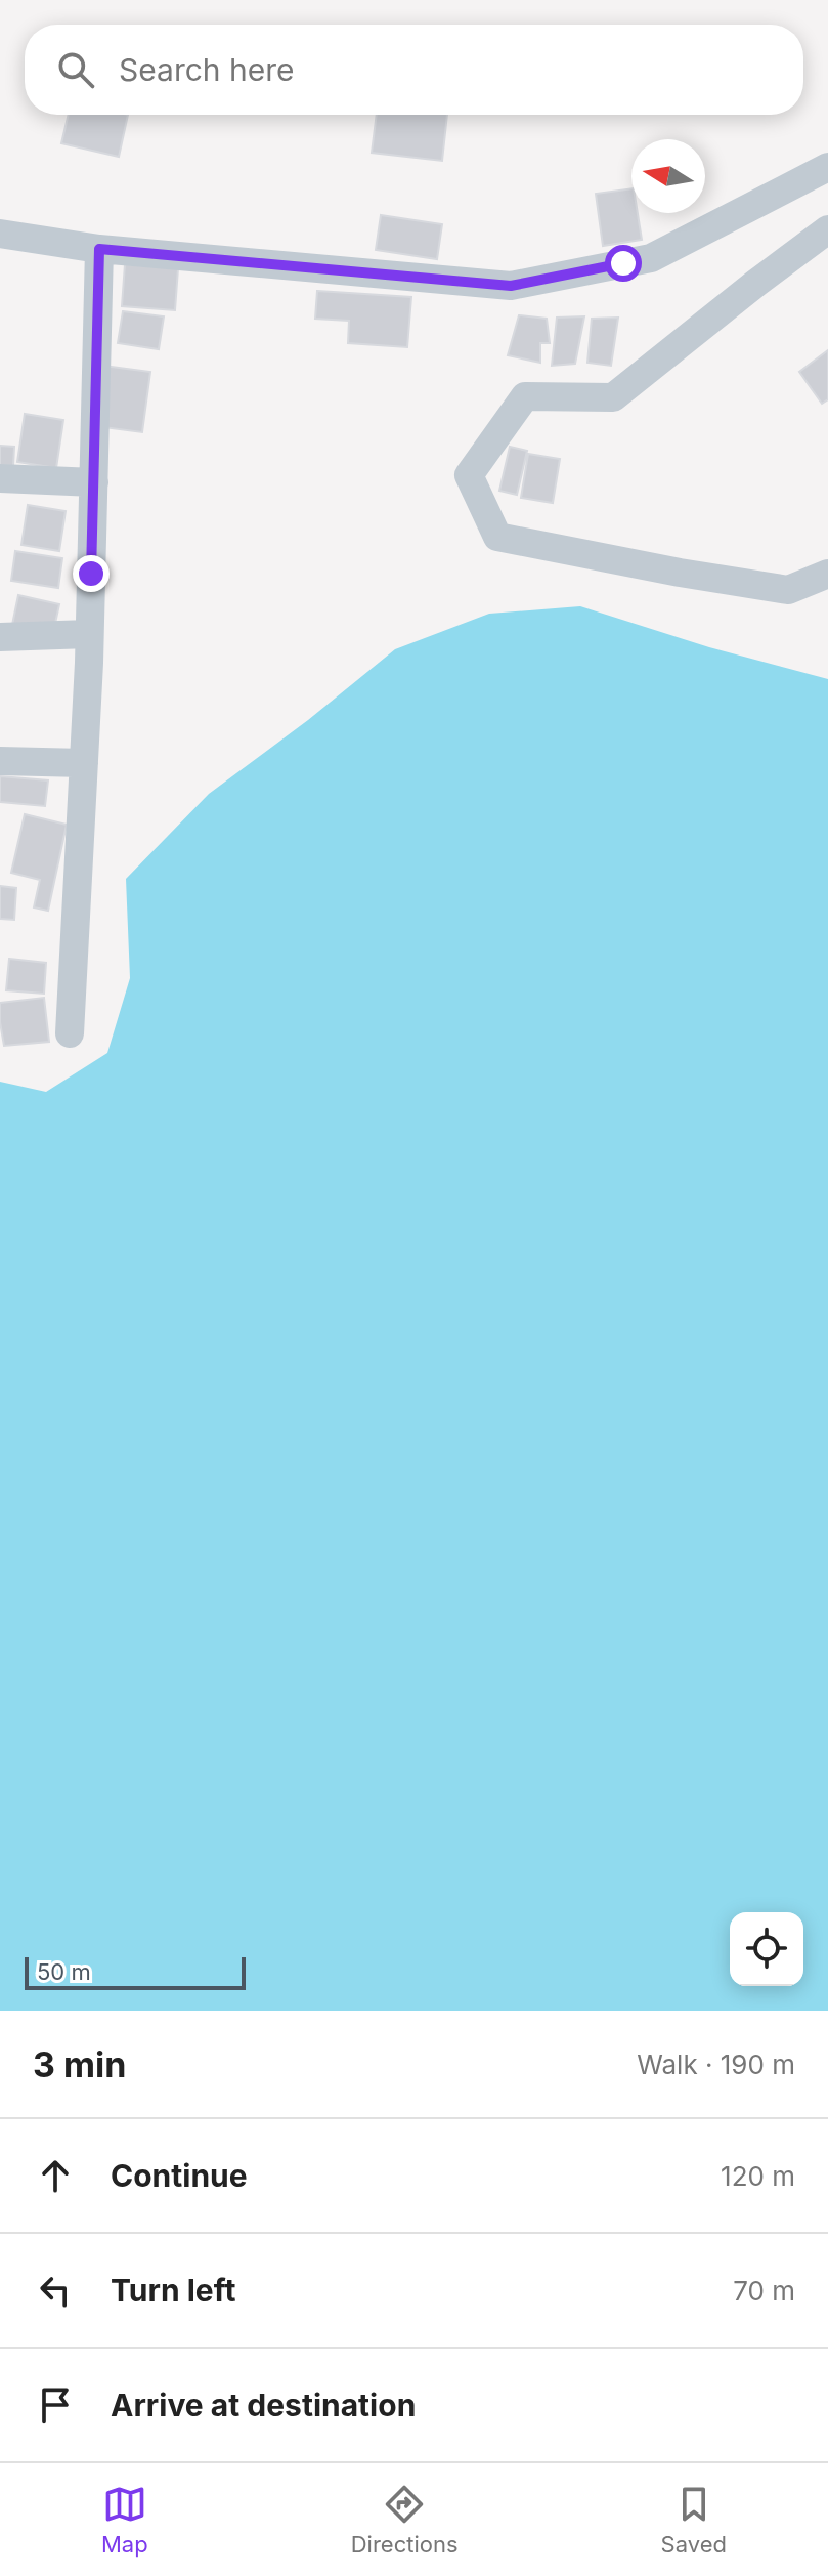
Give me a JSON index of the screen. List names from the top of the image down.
{
  "scale_bar": "50 m",
  "north": "left",
  "page": {
    "search": "Search here",
    "scale": "50 m",
    "heading": ["3 min", "Walk · 190 m"],
    "list": [
      ["Continue", "120 m"],
      ["Turn left", "70 m"],
      "Arrive at destination"
    ],
    "nav": ["Map", "Directions", "Saved"]
  }
}
